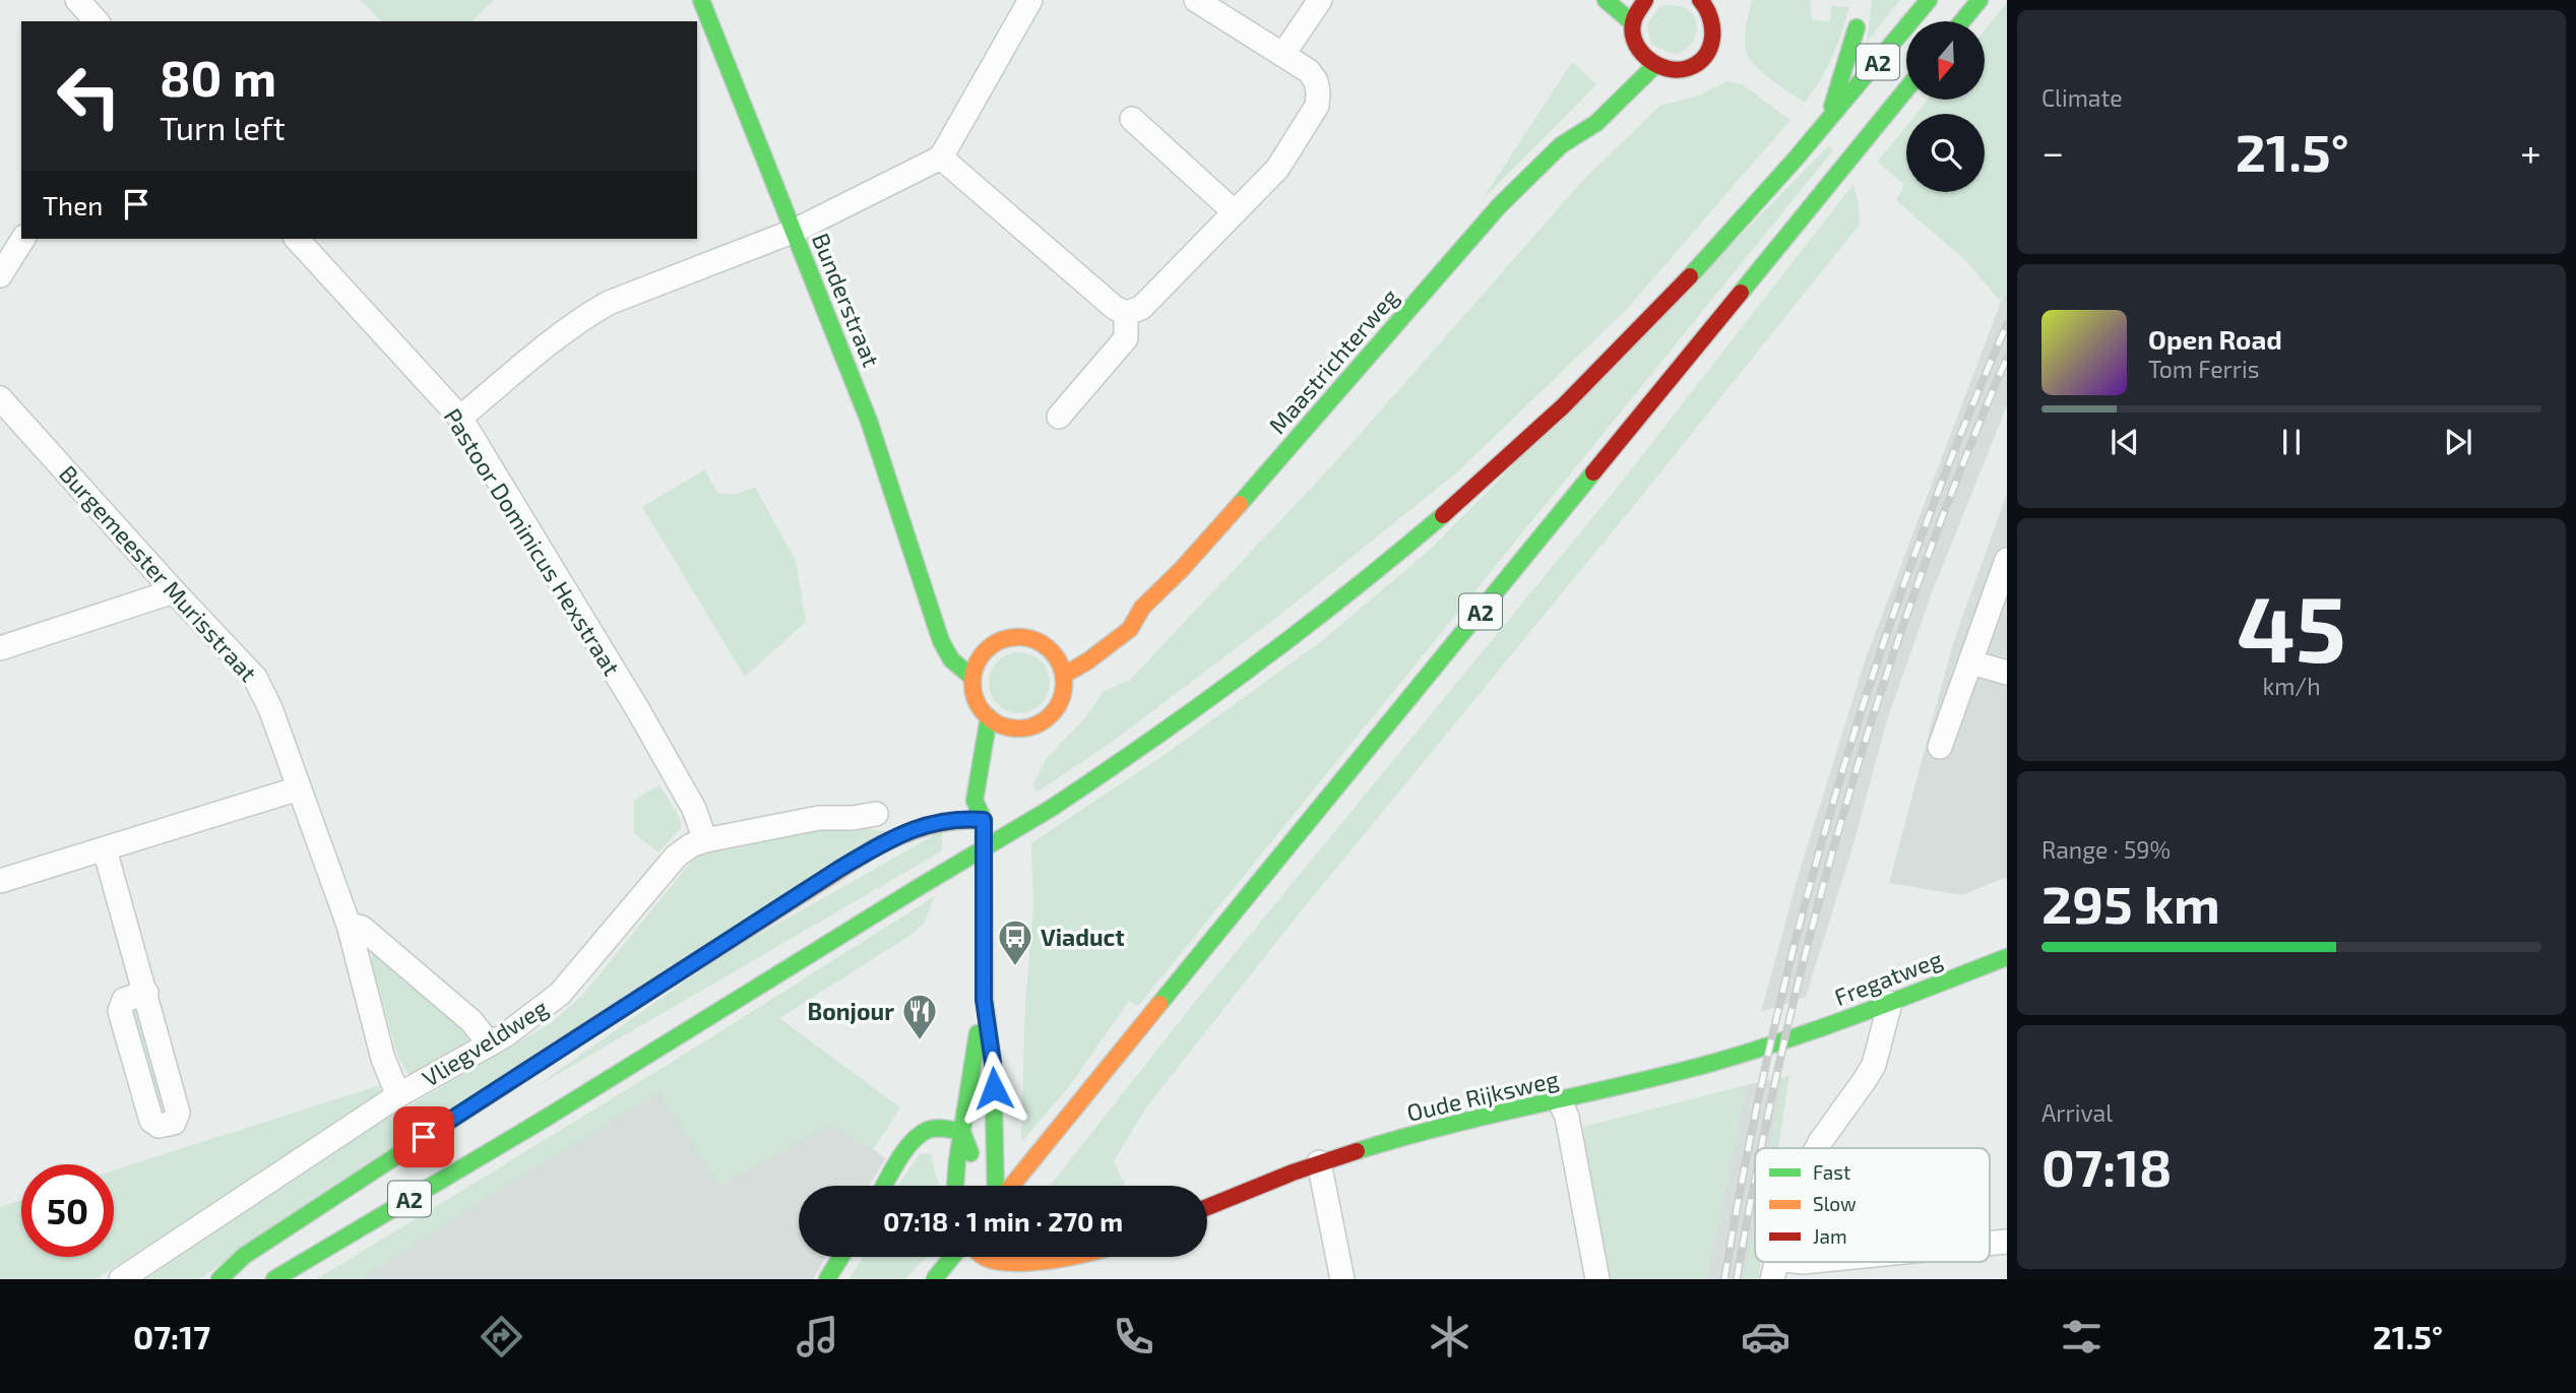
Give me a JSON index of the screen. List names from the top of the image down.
{
  "streets": {
    "main road": [
      "A2",
      "Bunderstraat",
      "Maastrichterweg",
      "Fregatweg",
      "Oude Rijksweg"
    ],
    "street": ["Pastoor Dominicus Hexstraat", "Burgemeester Murisstraat", "Vliegveldweg"]
  },
  "crossings": [
    ["Bunderstraat", "Maastrichterweg"],
    ["Pastoor Dominicus Hexstraat", "Vliegveldweg"],
    ["Burgemeester Murisstraat", "Vliegveldweg"],
    ["Fregatweg", "Oude Rijksweg"]
  ],
  "places": {
    "bus stop": ["Viaduct"],
    "restaurant": ["Bonjour"]
  },
  "legend": ["Fast", "Slow", "Jam"],
  "north": "bottom",
  "page": {
    "tile": [
      "Climate",
      ["45", "km/h"],
      ["Range · 59%", "295 km"],
      ["Arrival", "07:18"]
    ],
    "turn": ["80 m", "Turn left"],
    "heat": ["−", "21.5°", "+"],
    "then": "Then",
    "song": ["Open Road", "Tom Ferris"],
    "limit": "50",
    "trip": "07:18 · 1 min · 270 m",
    "tabs": ["07:17", "21.5°"]
  }
}
